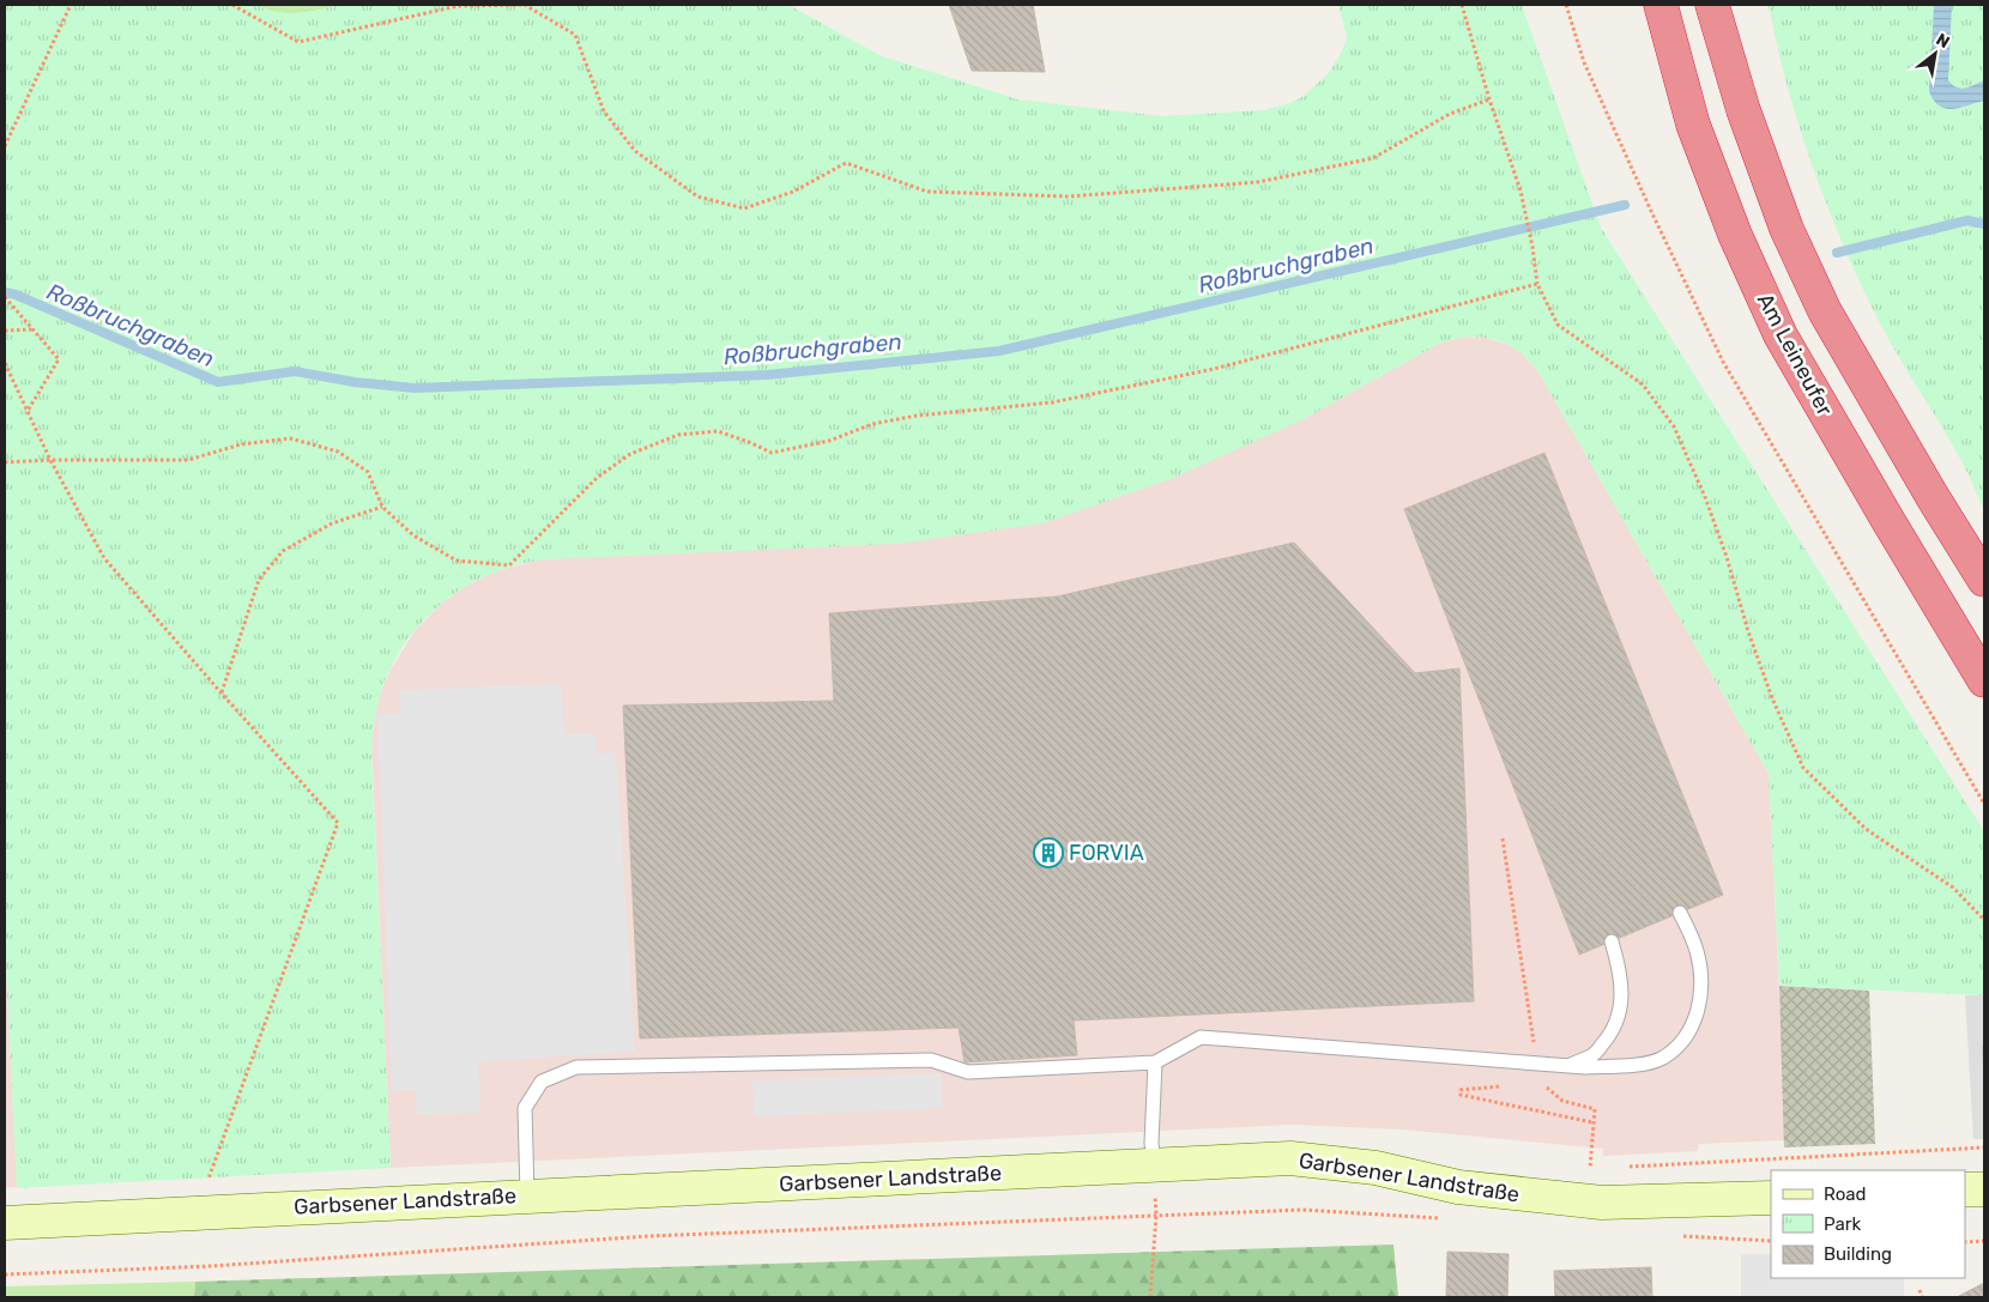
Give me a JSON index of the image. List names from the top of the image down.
{
  "streets": {
    "highway": ["Am Leineufer"],
    "street": ["Garbsener Landstraße"]
  },
  "water": ["Roßbruchgraben"],
  "places": {
    "building": ["FORVIA"]
  },
  "legend": ["Road", "Park", "Building"],
  "north": "top right"
}
